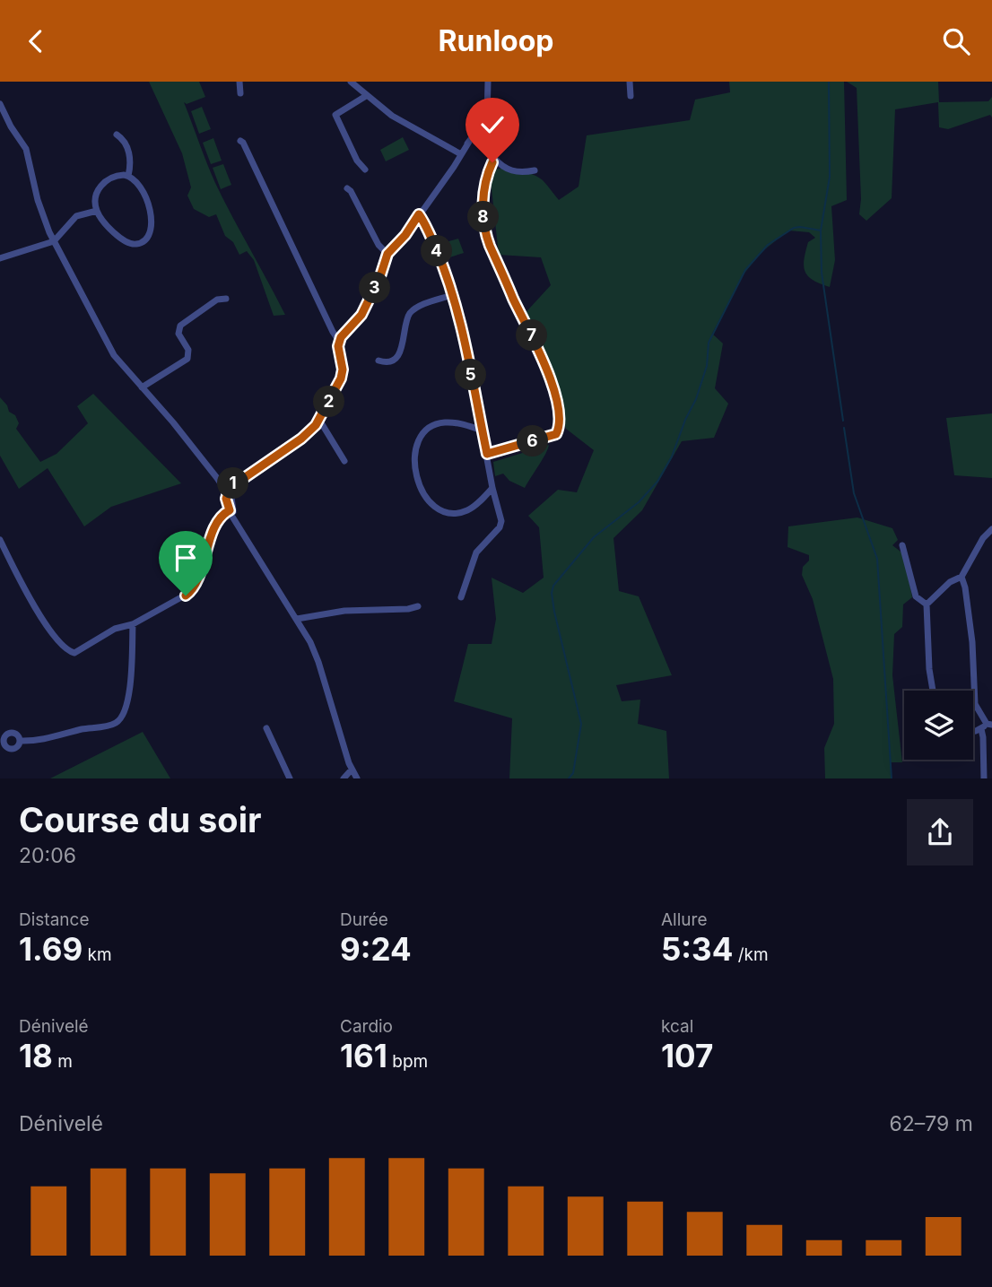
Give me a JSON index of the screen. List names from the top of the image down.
{
  "page": {
    "header": "Runloop",
    "pins": [
      "8",
      "4",
      "3",
      "7",
      "5",
      "2",
      "6",
      "1"
    ],
    "heading": ["Course du soir", "20:06"],
    "stats": [
      ["Distance", "1.69 km"],
      ["Durée", "9:24"],
      ["Allure", "5:34 /km"],
      ["Dénivelé", "18 m"],
      ["Cardio", "161 bpm"],
      ["kcal", "107"]
    ],
    "chart": ["Dénivelé", "62–79 m"]
  }
}
